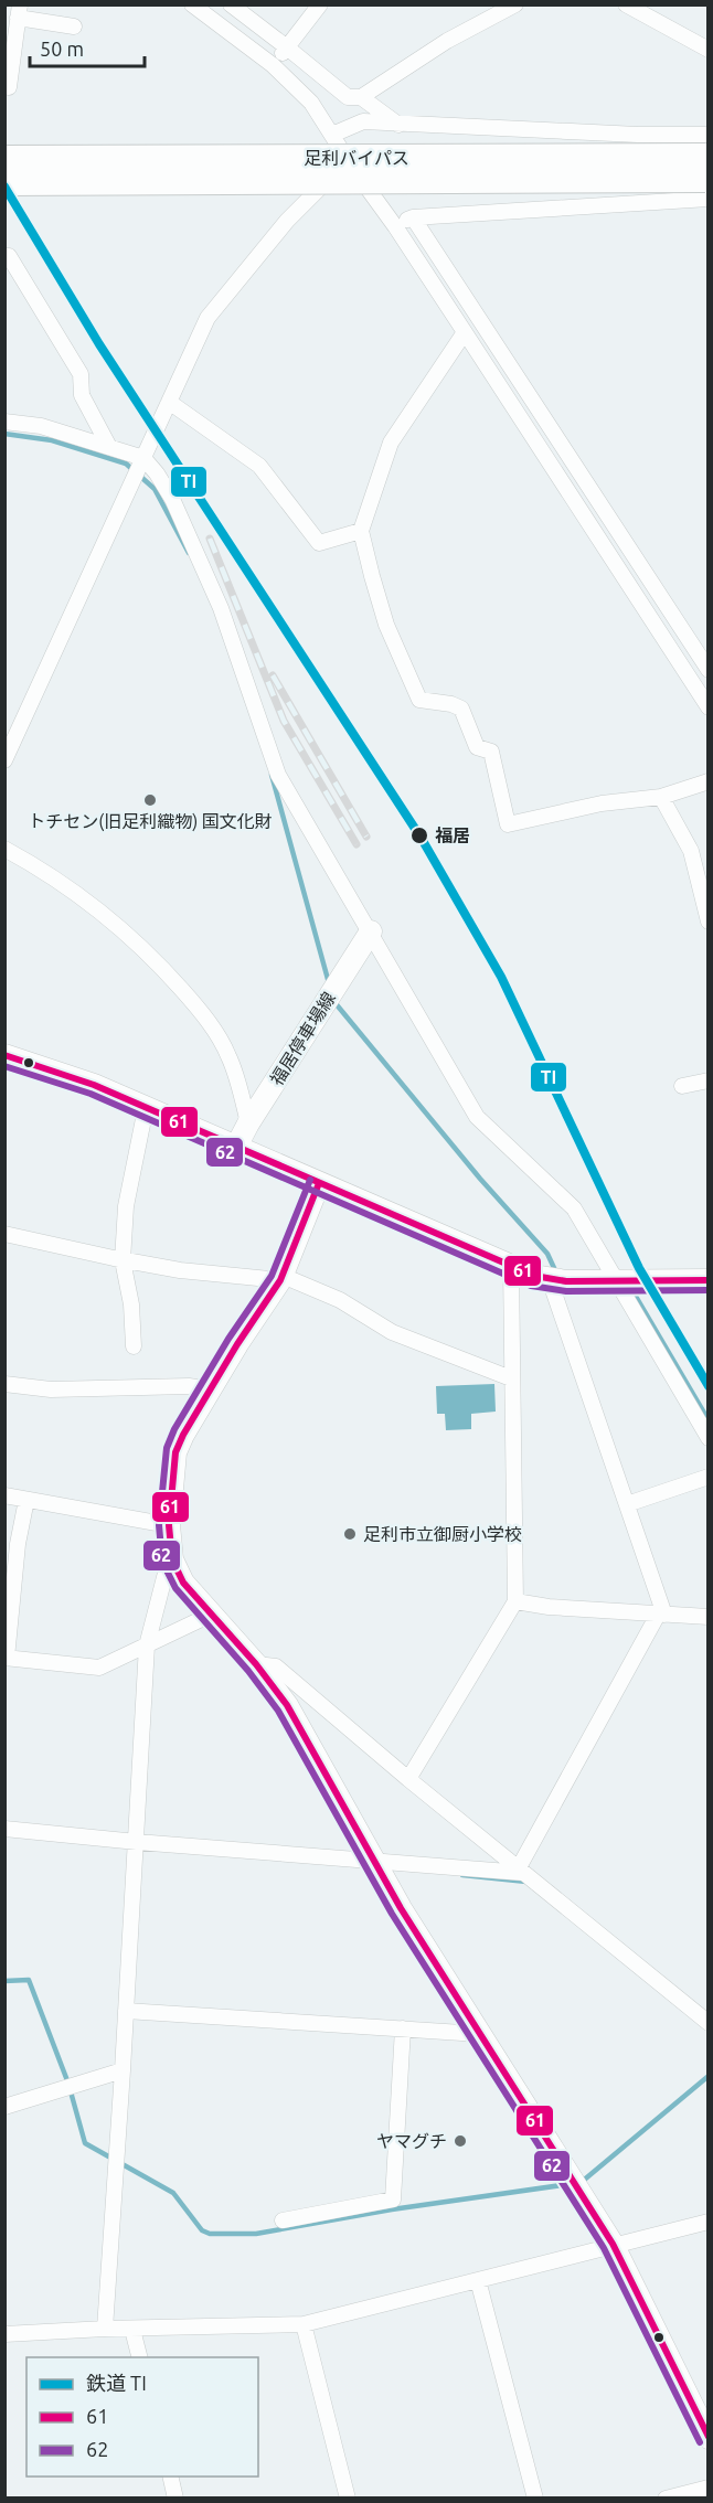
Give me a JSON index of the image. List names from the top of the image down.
{
  "streets": {
    "highway": ["足利バイパス"],
    "main road": ["福居停車場線"]
  },
  "places": [
    "トチセン(旧足利織物) 国文化財",
    "福居",
    "足利市立御厨小学校",
    "ヤマグチ"
  ],
  "lines": ["rail line TI", "transit line 61", "transit line 62"],
  "legend": ["鉄道 TI", "61", "62"],
  "scale_bar": "50 m"
}
